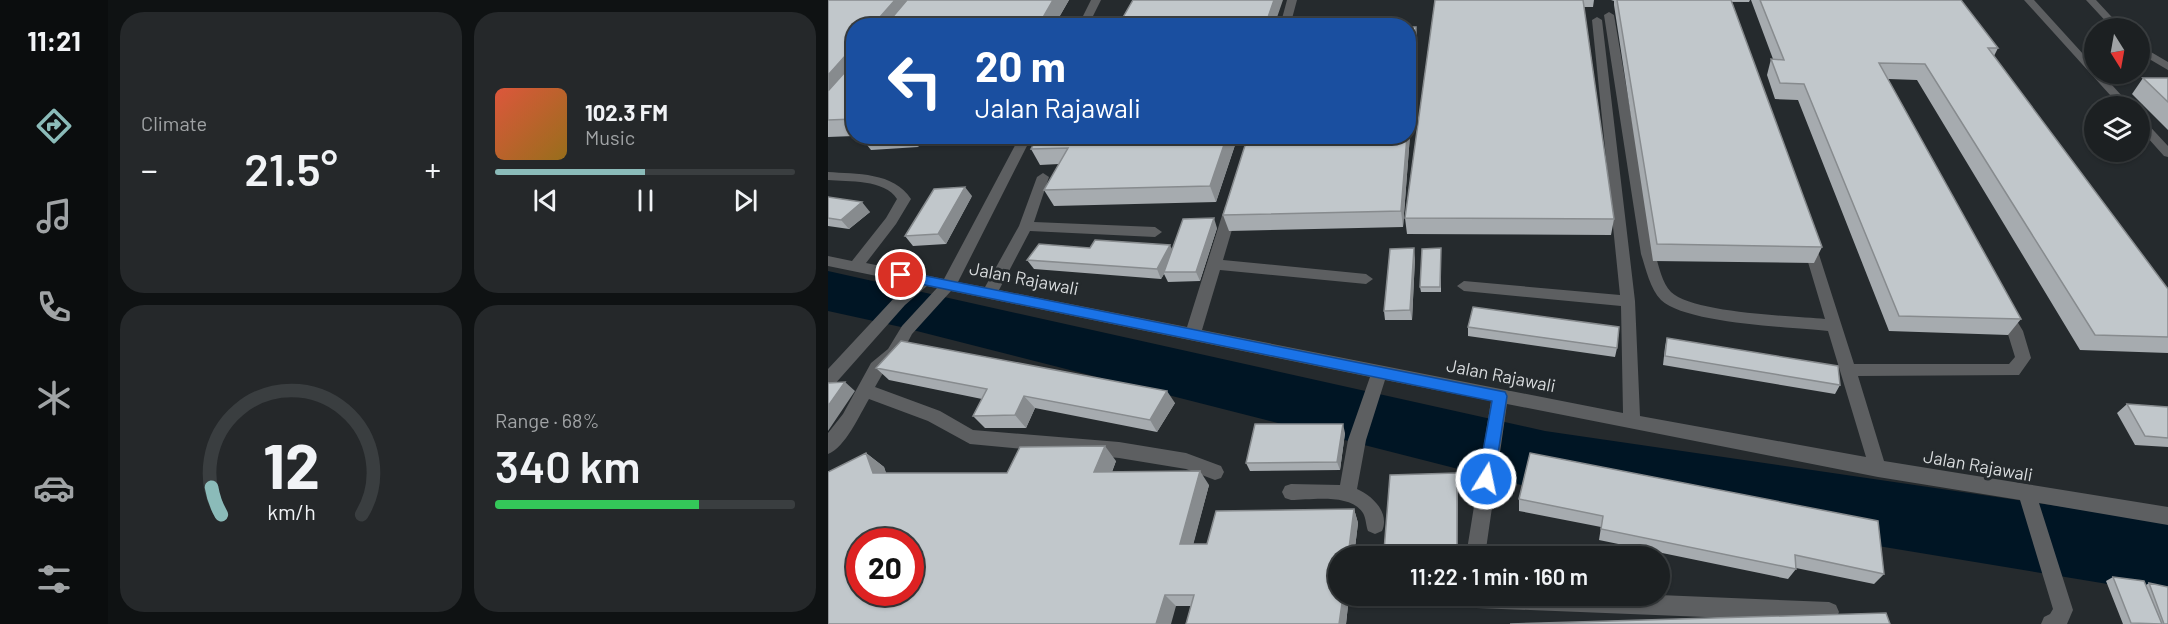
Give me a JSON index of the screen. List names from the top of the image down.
{
  "streets": {
    "street": ["Jalan Rajawali"]
  },
  "north": "bottom",
  "page": {
    "tabs": "11:21",
    "tile": [
      "Climate",
      ["Range · 68%", "340 km"]
    ],
    "turn": ["20 m", "Jalan Rajawali"],
    "song": ["102.3 FM", "Music"],
    "heat": ["−", "21.5°", "+"],
    "limit": "20",
    "trip": "11:22 · 1 min · 160 m",
    "gauge": ["12", "km/h"]
  }
}
